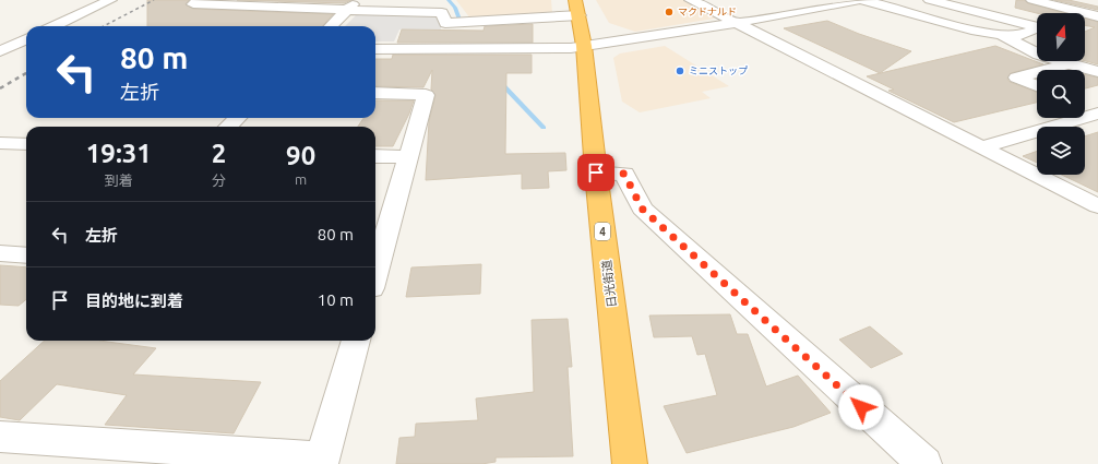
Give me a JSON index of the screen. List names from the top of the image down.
{
  "streets": {
    "highway": ["4", "日光街道"]
  },
  "places": ["マクドナルド", "ミニストップ"],
  "north": "top",
  "page": {
    "turn": ["80 m", "左折"],
    "eta": [
      "19:31",
      "到着",
      "2",
      "分",
      "90",
      "m"
    ],
    "list": [
      {
        "name": "左折",
        "value": "80 m"
      },
      {
        "name": "目的地に到着",
        "value": "10 m"
      }
    ]
  }
}
